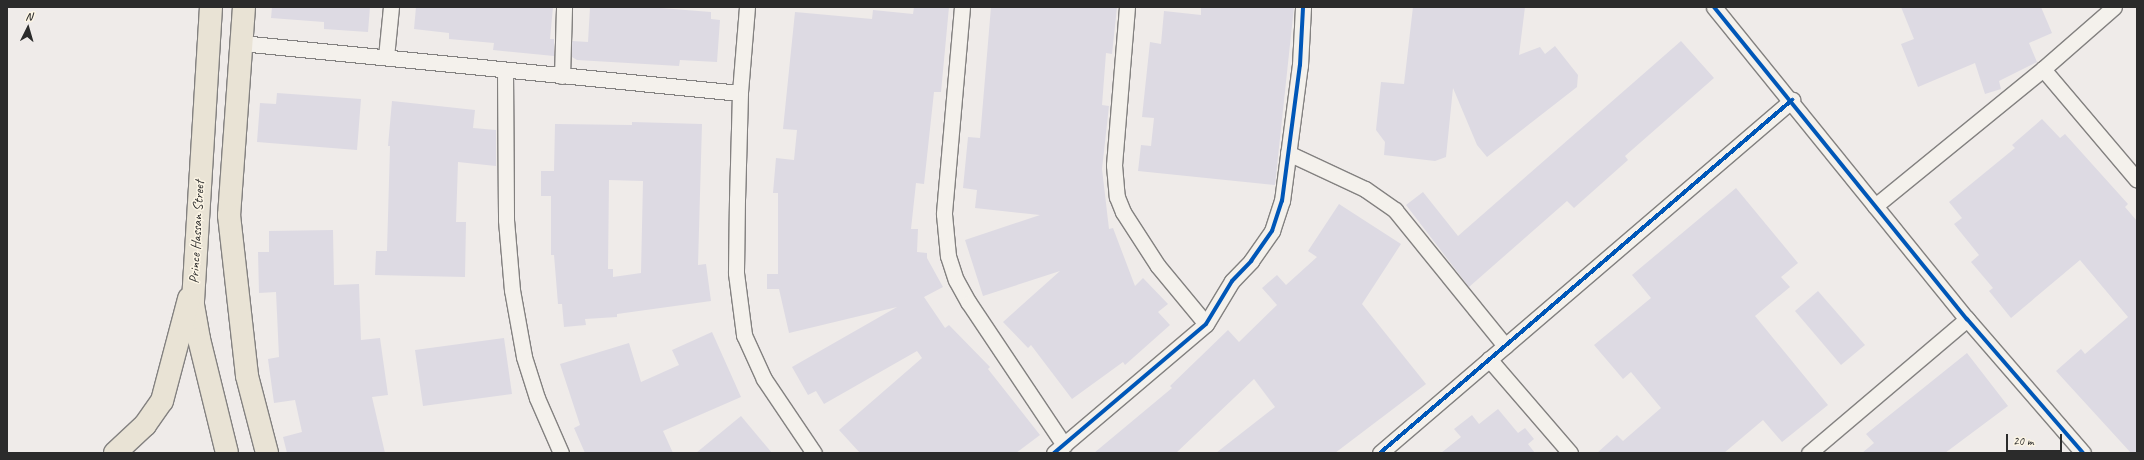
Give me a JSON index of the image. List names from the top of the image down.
{
  "streets": {
    "main road": ["Prince Hassan Street"]
  },
  "scale_bar": "20 m",
  "north": "top"
}
